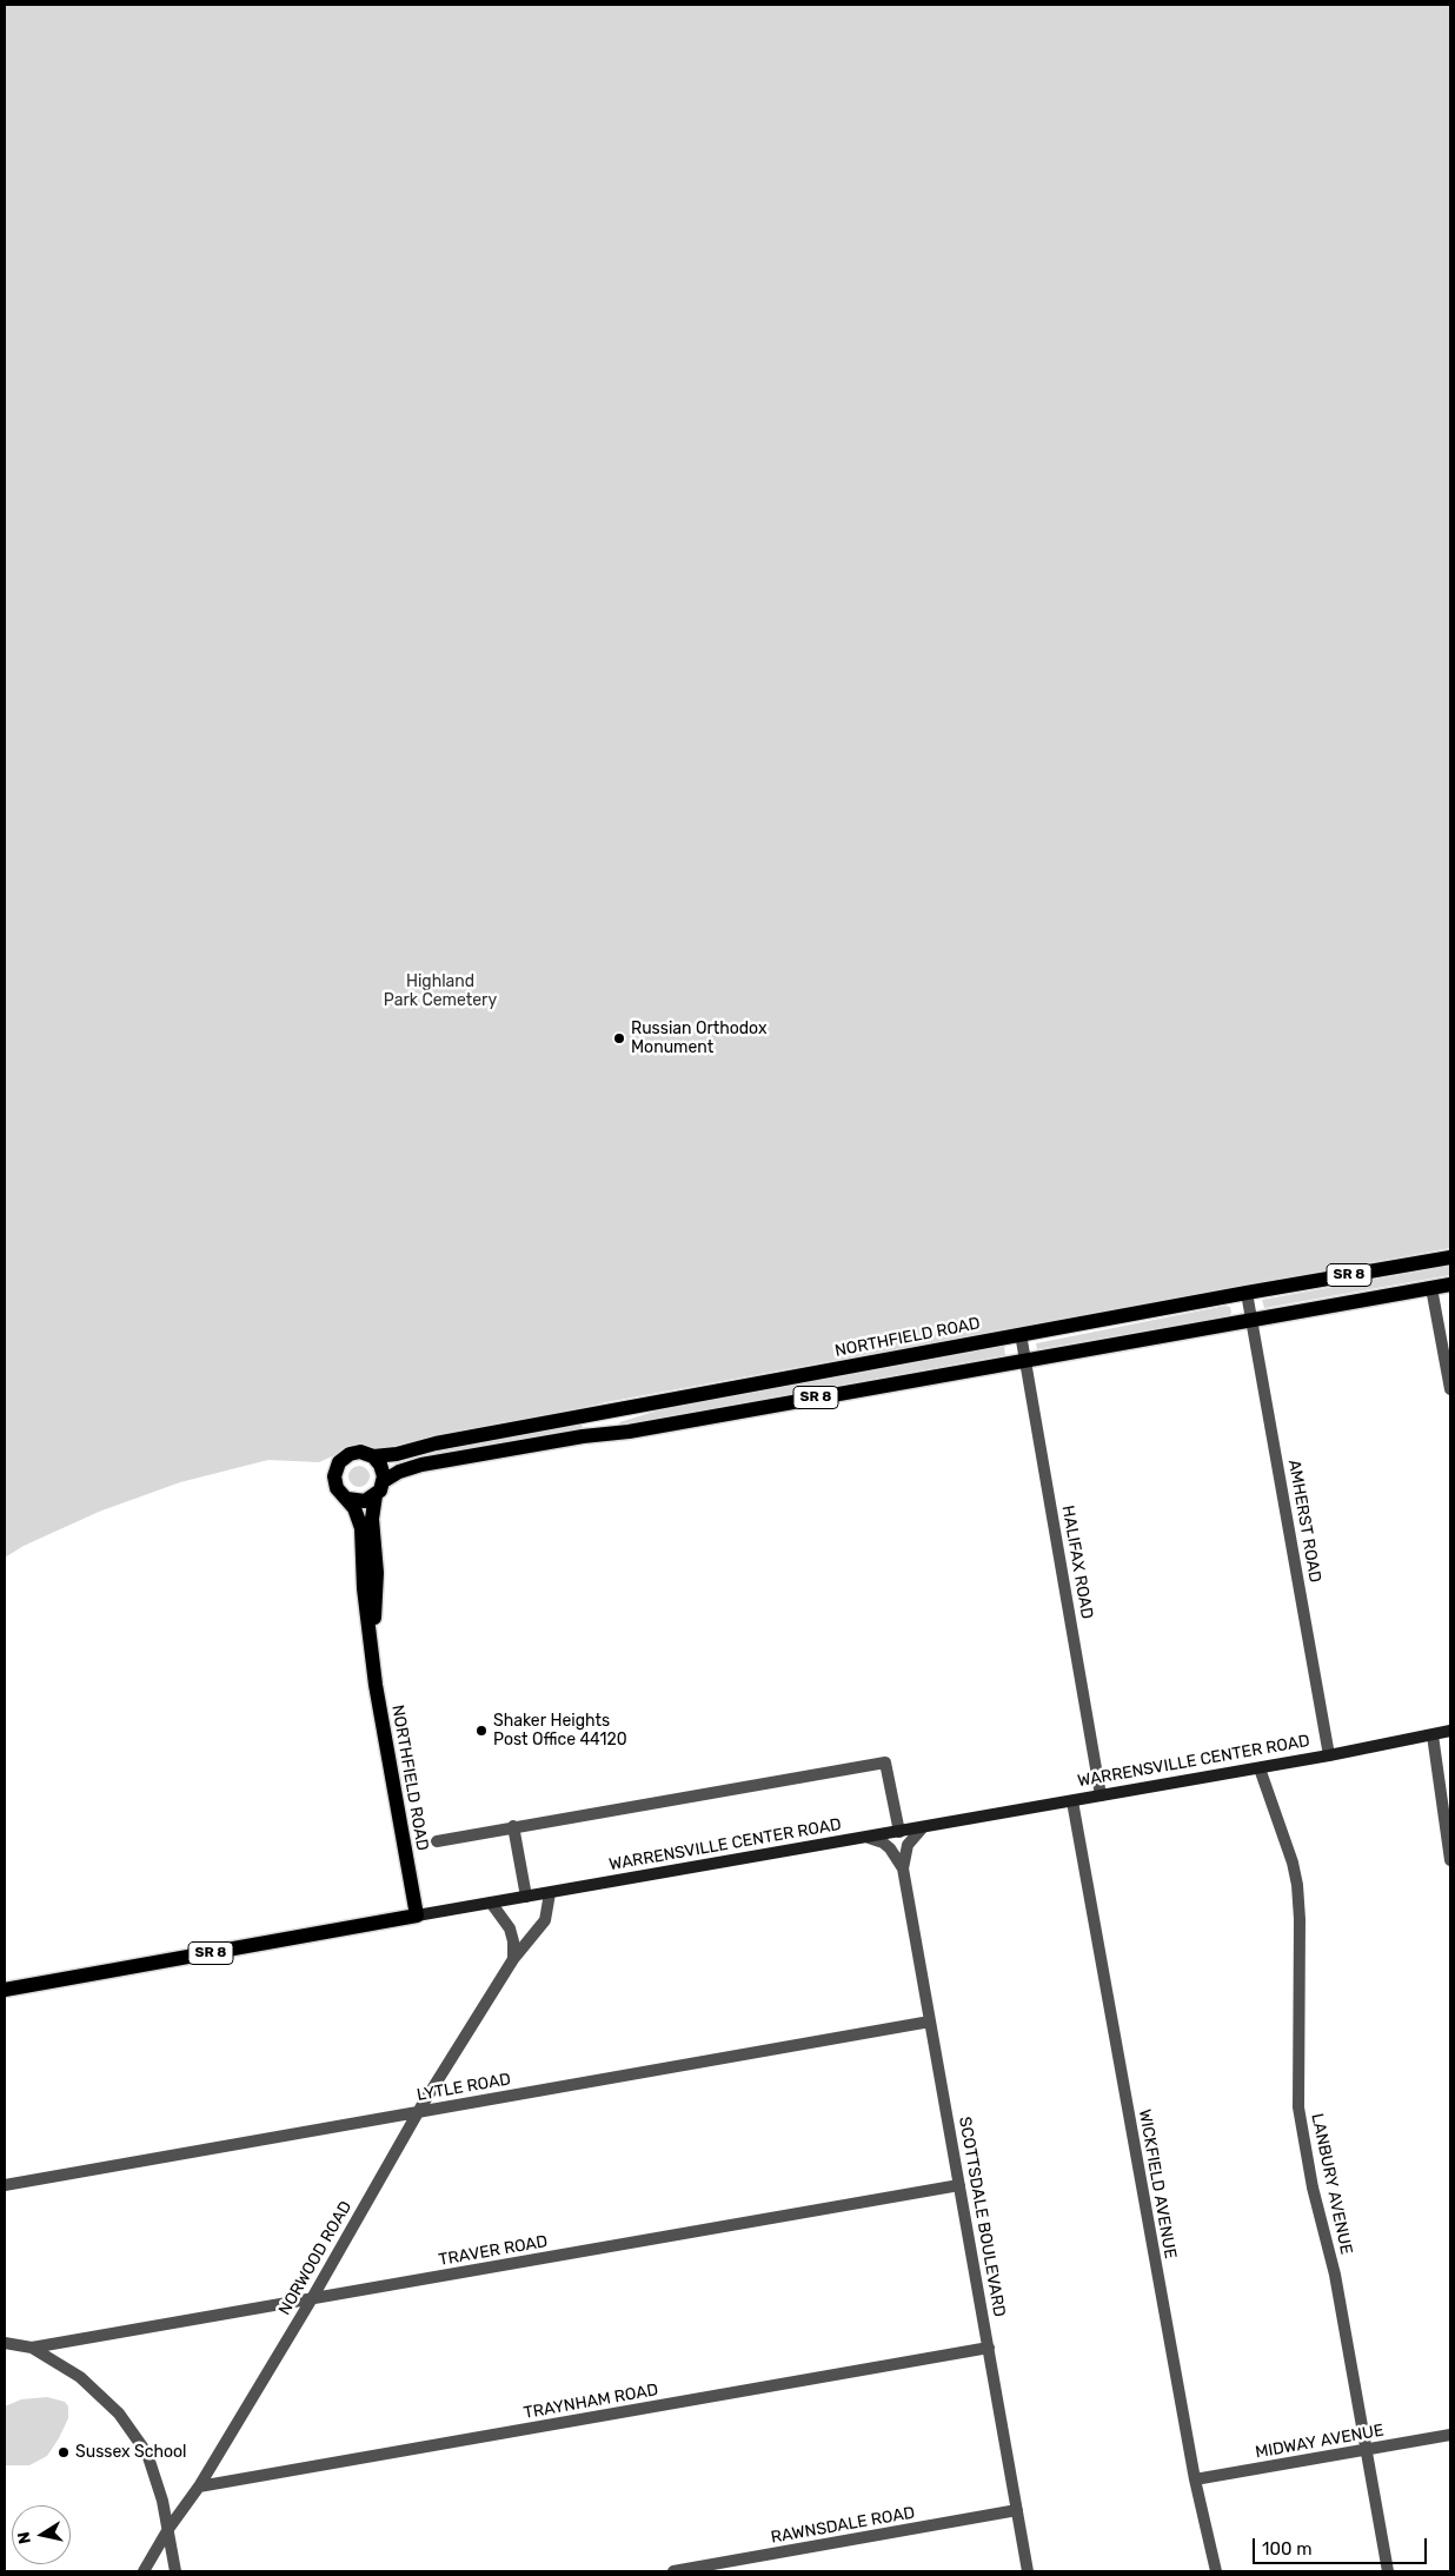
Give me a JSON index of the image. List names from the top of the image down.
{
  "streets": {
    "main road": ["SR 8", "NORTHFIELD ROAD", "WARRENSVILLE CENTER ROAD"],
    "street": [
      "AMHERST ROAD",
      "HALIFAX ROAD",
      "LYTLE ROAD",
      "WICKFIELD AVENUE",
      "LANBURY AVENUE",
      "SCOTTSDALE BOULEVARD",
      "TRAVER ROAD",
      "NORWOOD ROAD",
      "TRAYNHAM ROAD",
      "MIDWAY AVENUE",
      "RAWNSDALE ROAD"
    ]
  },
  "crossings": [
    ["SR 8", "NORTHFIELD ROAD"],
    ["SR 8", "AMHERST ROAD"],
    ["SR 8", "HALIFAX ROAD"],
    ["NORTHFIELD ROAD", "AMHERST ROAD"],
    ["NORTHFIELD ROAD", "HALIFAX ROAD"],
    ["NORTHFIELD ROAD", "WARRENSVILLE CENTER ROAD"],
    ["AMHERST ROAD", "WARRENSVILLE CENTER ROAD"],
    ["HALIFAX ROAD", "WARRENSVILLE CENTER ROAD"],
    ["WARRENSVILLE CENTER ROAD", "WICKFIELD AVENUE"],
    ["WARRENSVILLE CENTER ROAD", "LANBURY AVENUE"],
    ["WARRENSVILLE CENTER ROAD", "SCOTTSDALE BOULEVARD"],
    ["WARRENSVILLE CENTER ROAD", "NORWOOD ROAD"],
    ["LYTLE ROAD", "SCOTTSDALE BOULEVARD"],
    ["LYTLE ROAD", "NORWOOD ROAD"],
    ["WICKFIELD AVENUE", "MIDWAY AVENUE"],
    ["LANBURY AVENUE", "MIDWAY AVENUE"],
    ["SCOTTSDALE BOULEVARD", "TRAVER ROAD"],
    ["SCOTTSDALE BOULEVARD", "TRAYNHAM ROAD"],
    ["SCOTTSDALE BOULEVARD", "RAWNSDALE ROAD"],
    ["TRAVER ROAD", "NORWOOD ROAD"],
    ["NORWOOD ROAD", "TRAYNHAM ROAD"]
  ],
  "parks": ["Highland Park Cemetery"],
  "places": ["Russian Orthodox Monument", "Shaker Heights Post Office 44120", "Sussex School"],
  "scale_bar": "100 m",
  "north": "left"
}
